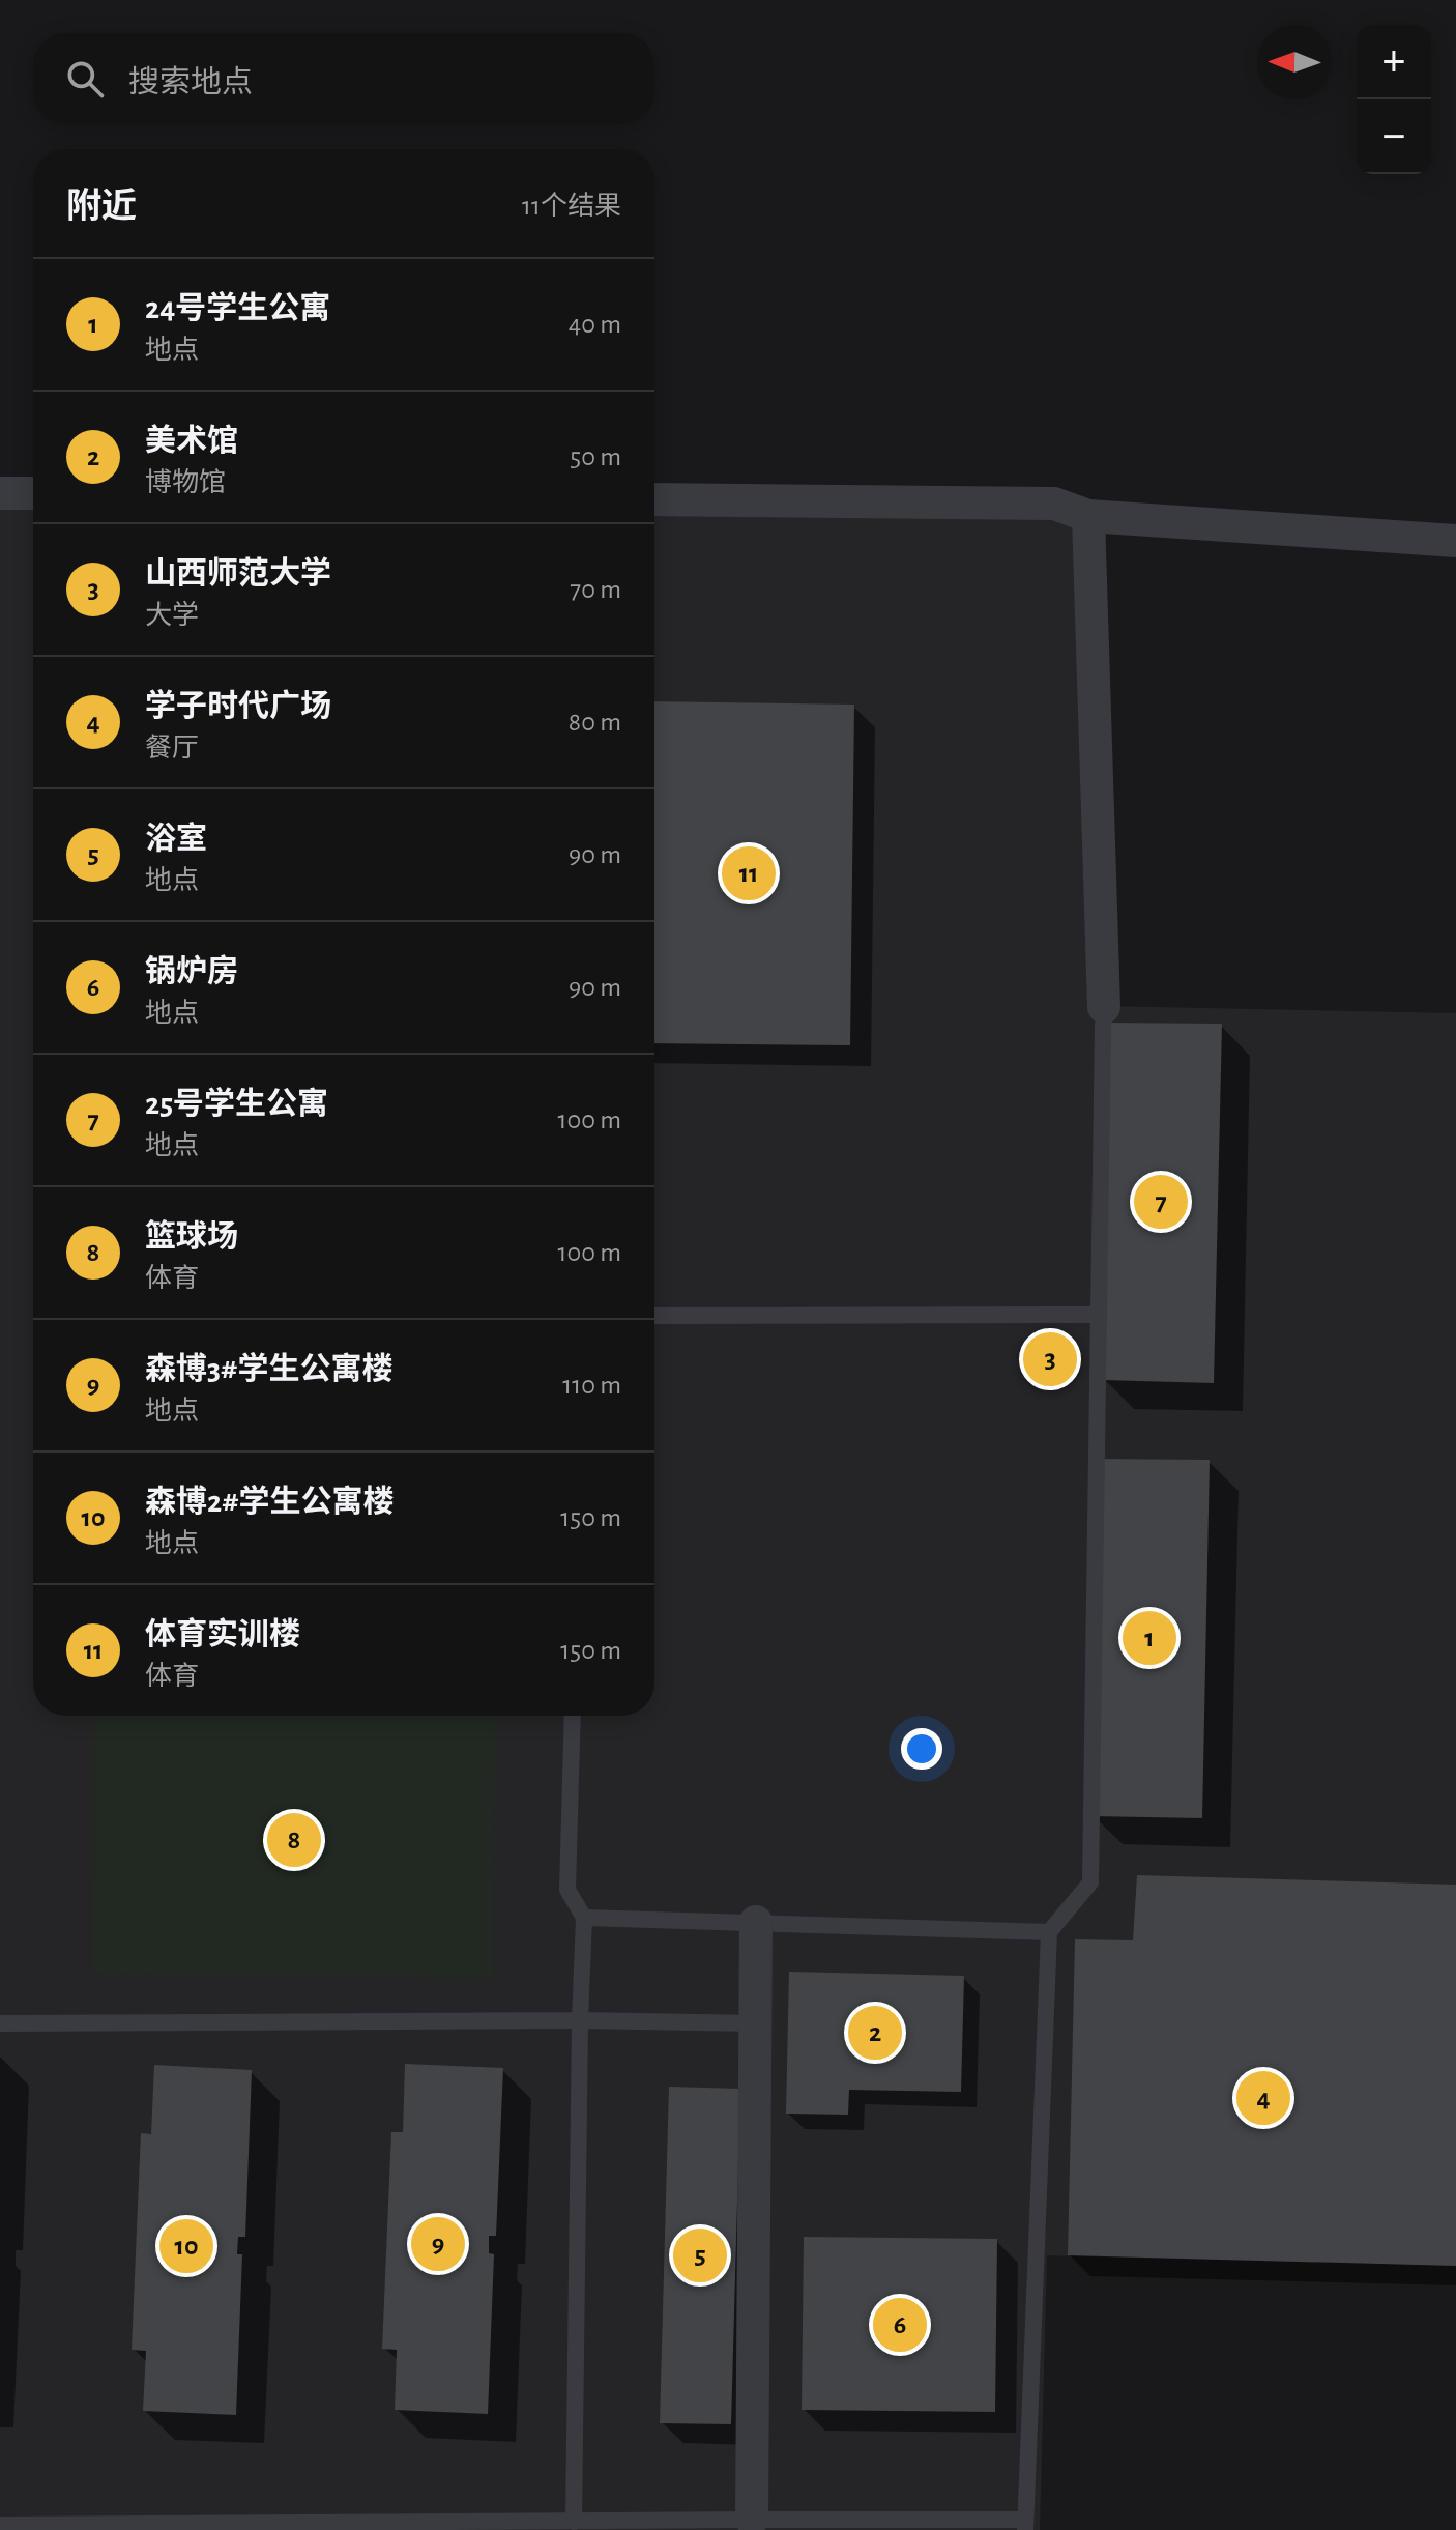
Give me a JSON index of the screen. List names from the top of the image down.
{
  "north": "left",
  "page": {
    "map_buttons": ["+", "−"],
    "search": "搜索地点",
    "heading": ["附近", "11个结果"],
    "list": [
      {
        "mark": "1",
        "name": "24号学生公寓",
        "note": "地点",
        "value": "40 m"
      },
      {
        "mark": "2",
        "name": "美术馆",
        "note": "博物馆",
        "value": "50 m"
      },
      {
        "mark": "3",
        "name": "山西师范大学",
        "note": "大学",
        "value": "70 m"
      },
      {
        "mark": "4",
        "name": "学子时代广场",
        "note": "餐厅",
        "value": "80 m"
      },
      {
        "mark": "5",
        "name": "浴室",
        "note": "地点",
        "value": "90 m"
      },
      {
        "mark": "6",
        "name": "锅炉房",
        "note": "地点",
        "value": "90 m"
      },
      {
        "mark": "7",
        "name": "25号学生公寓",
        "note": "地点",
        "value": "100 m"
      },
      {
        "mark": "8",
        "name": "篮球场",
        "note": "体育",
        "value": "100 m"
      },
      {
        "mark": "9",
        "name": "森博3#学生公寓楼",
        "note": "地点",
        "value": "110 m"
      },
      {
        "mark": "10",
        "name": "森博2#学生公寓楼",
        "note": "地点",
        "value": "150 m"
      },
      {
        "mark": "11",
        "name": "体育实训楼",
        "note": "体育",
        "value": "150 m"
      }
    ],
    "pins": [
      "11",
      "7",
      "3",
      "1",
      "8",
      "2",
      "4",
      "9",
      "10",
      "5",
      "6"
    ]
  }
}
